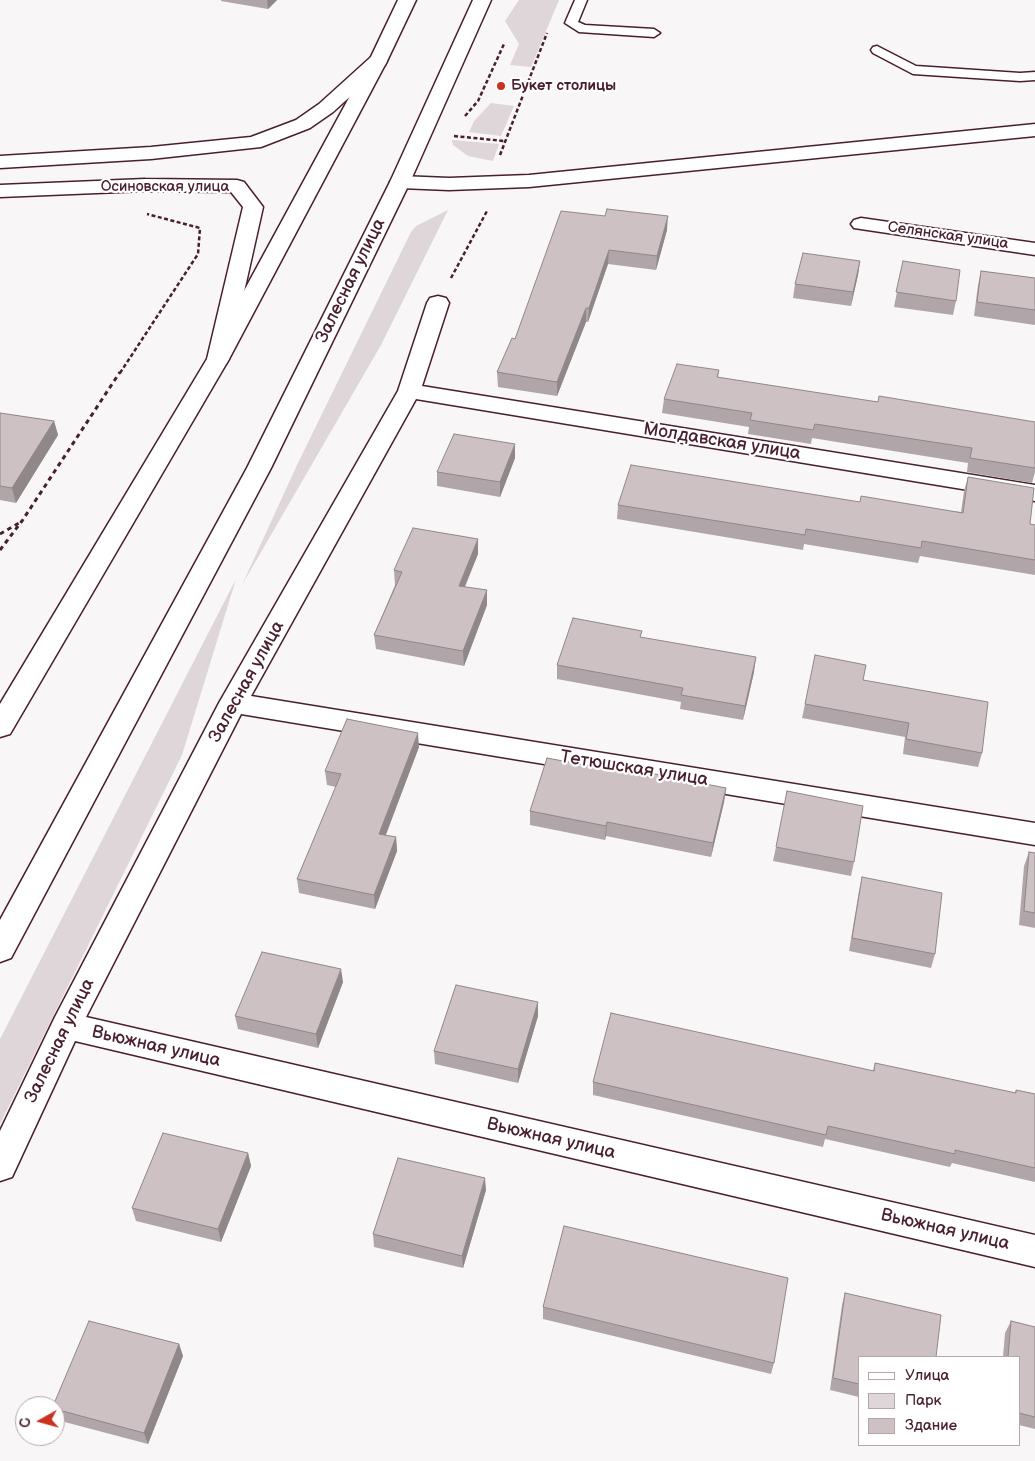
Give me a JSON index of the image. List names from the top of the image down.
{
  "streets": {
    "street": [
      "Осиновская улица",
      "Селянская улица",
      "Залесная улица",
      "Молдавская улица",
      "Тетюшская улица",
      "Вьюжная улица"
    ]
  },
  "crossings": [
    ["Залесная улица", "Молдавская улица"],
    ["Залесная улица", "Тетюшская улица"],
    ["Залесная улица", "Вьюжная улица"]
  ],
  "places": ["Букет столицы"],
  "legend": ["Улица", "Парк", "Здание"],
  "north": "left"
}
